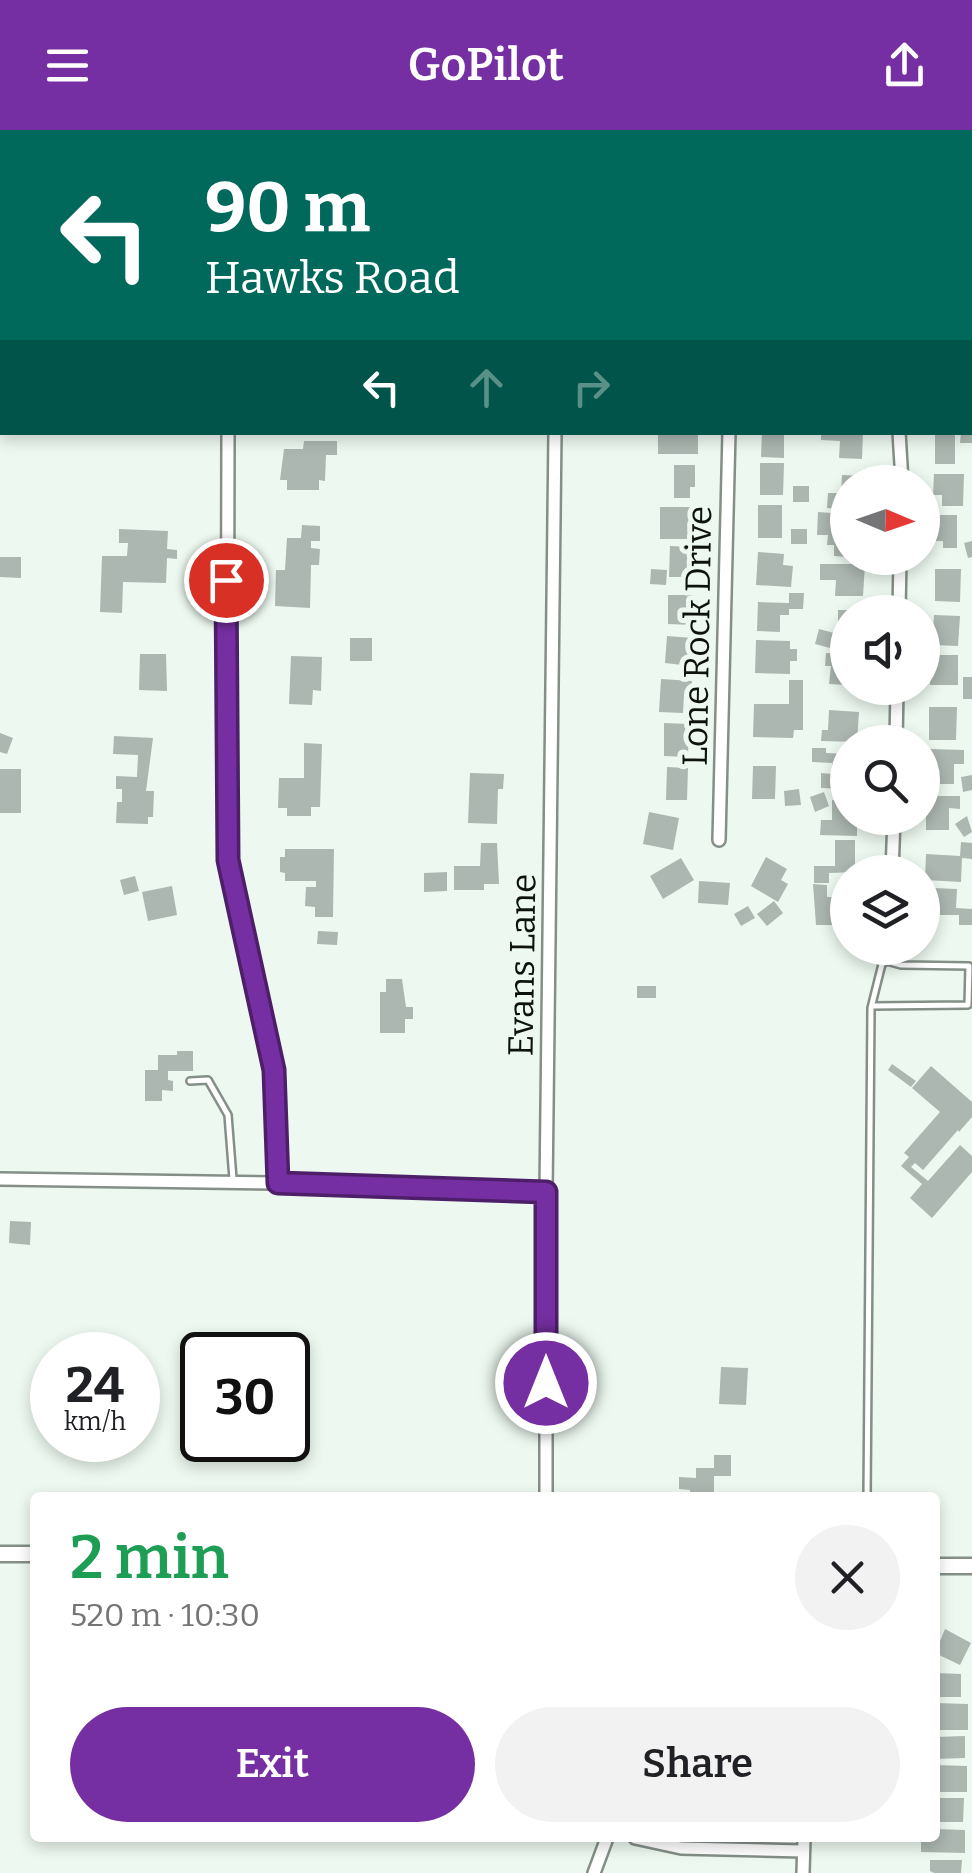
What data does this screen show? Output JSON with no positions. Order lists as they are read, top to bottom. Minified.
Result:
{"streets":{"street":["Lone Rock Drive","Evans Lane"]},"north":"right","page":{"header":"GoPilot","turn":["90 m","Hawks Road"],"speed":"24 km/h","limit":"30","heading":["2 min","520 m · 10:30"],"buttons":["Exit","Share"]}}
